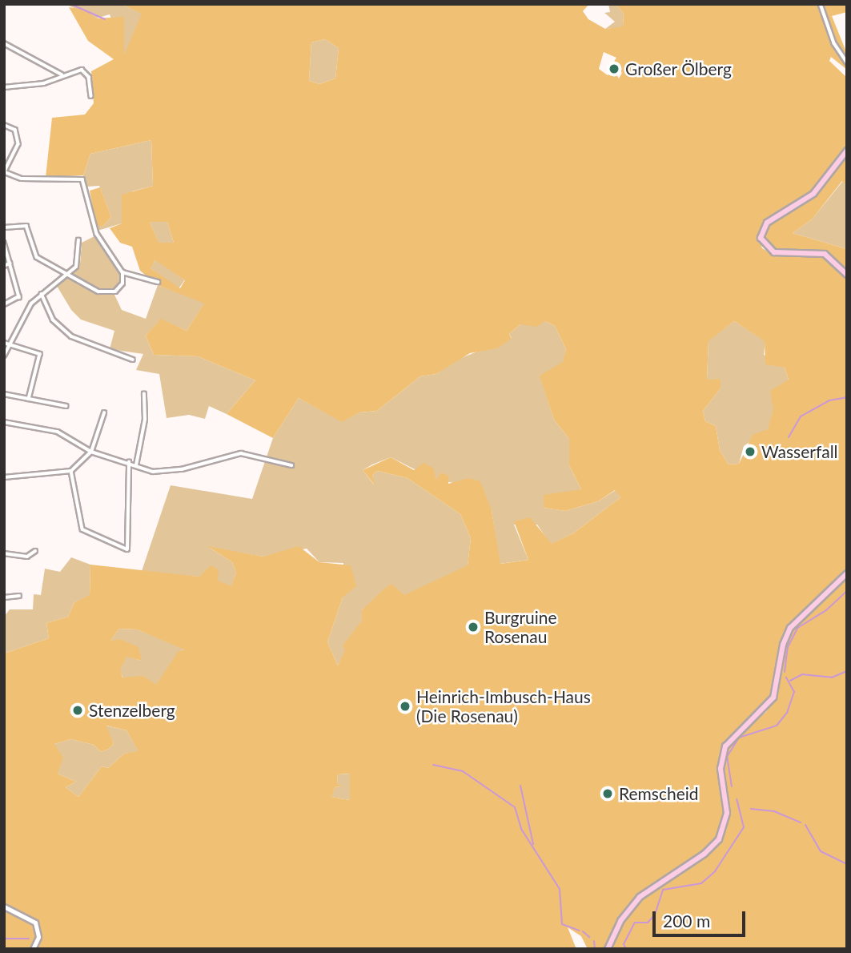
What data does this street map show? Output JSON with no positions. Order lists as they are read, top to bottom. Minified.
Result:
{"places":["Großer Ölberg","Wasserfall","Burgruine Rosenau","Heinrich-Imbusch-Haus (Die Rosenau)","Stenzelberg","Remscheid"],"scale_bar":"200 m"}
